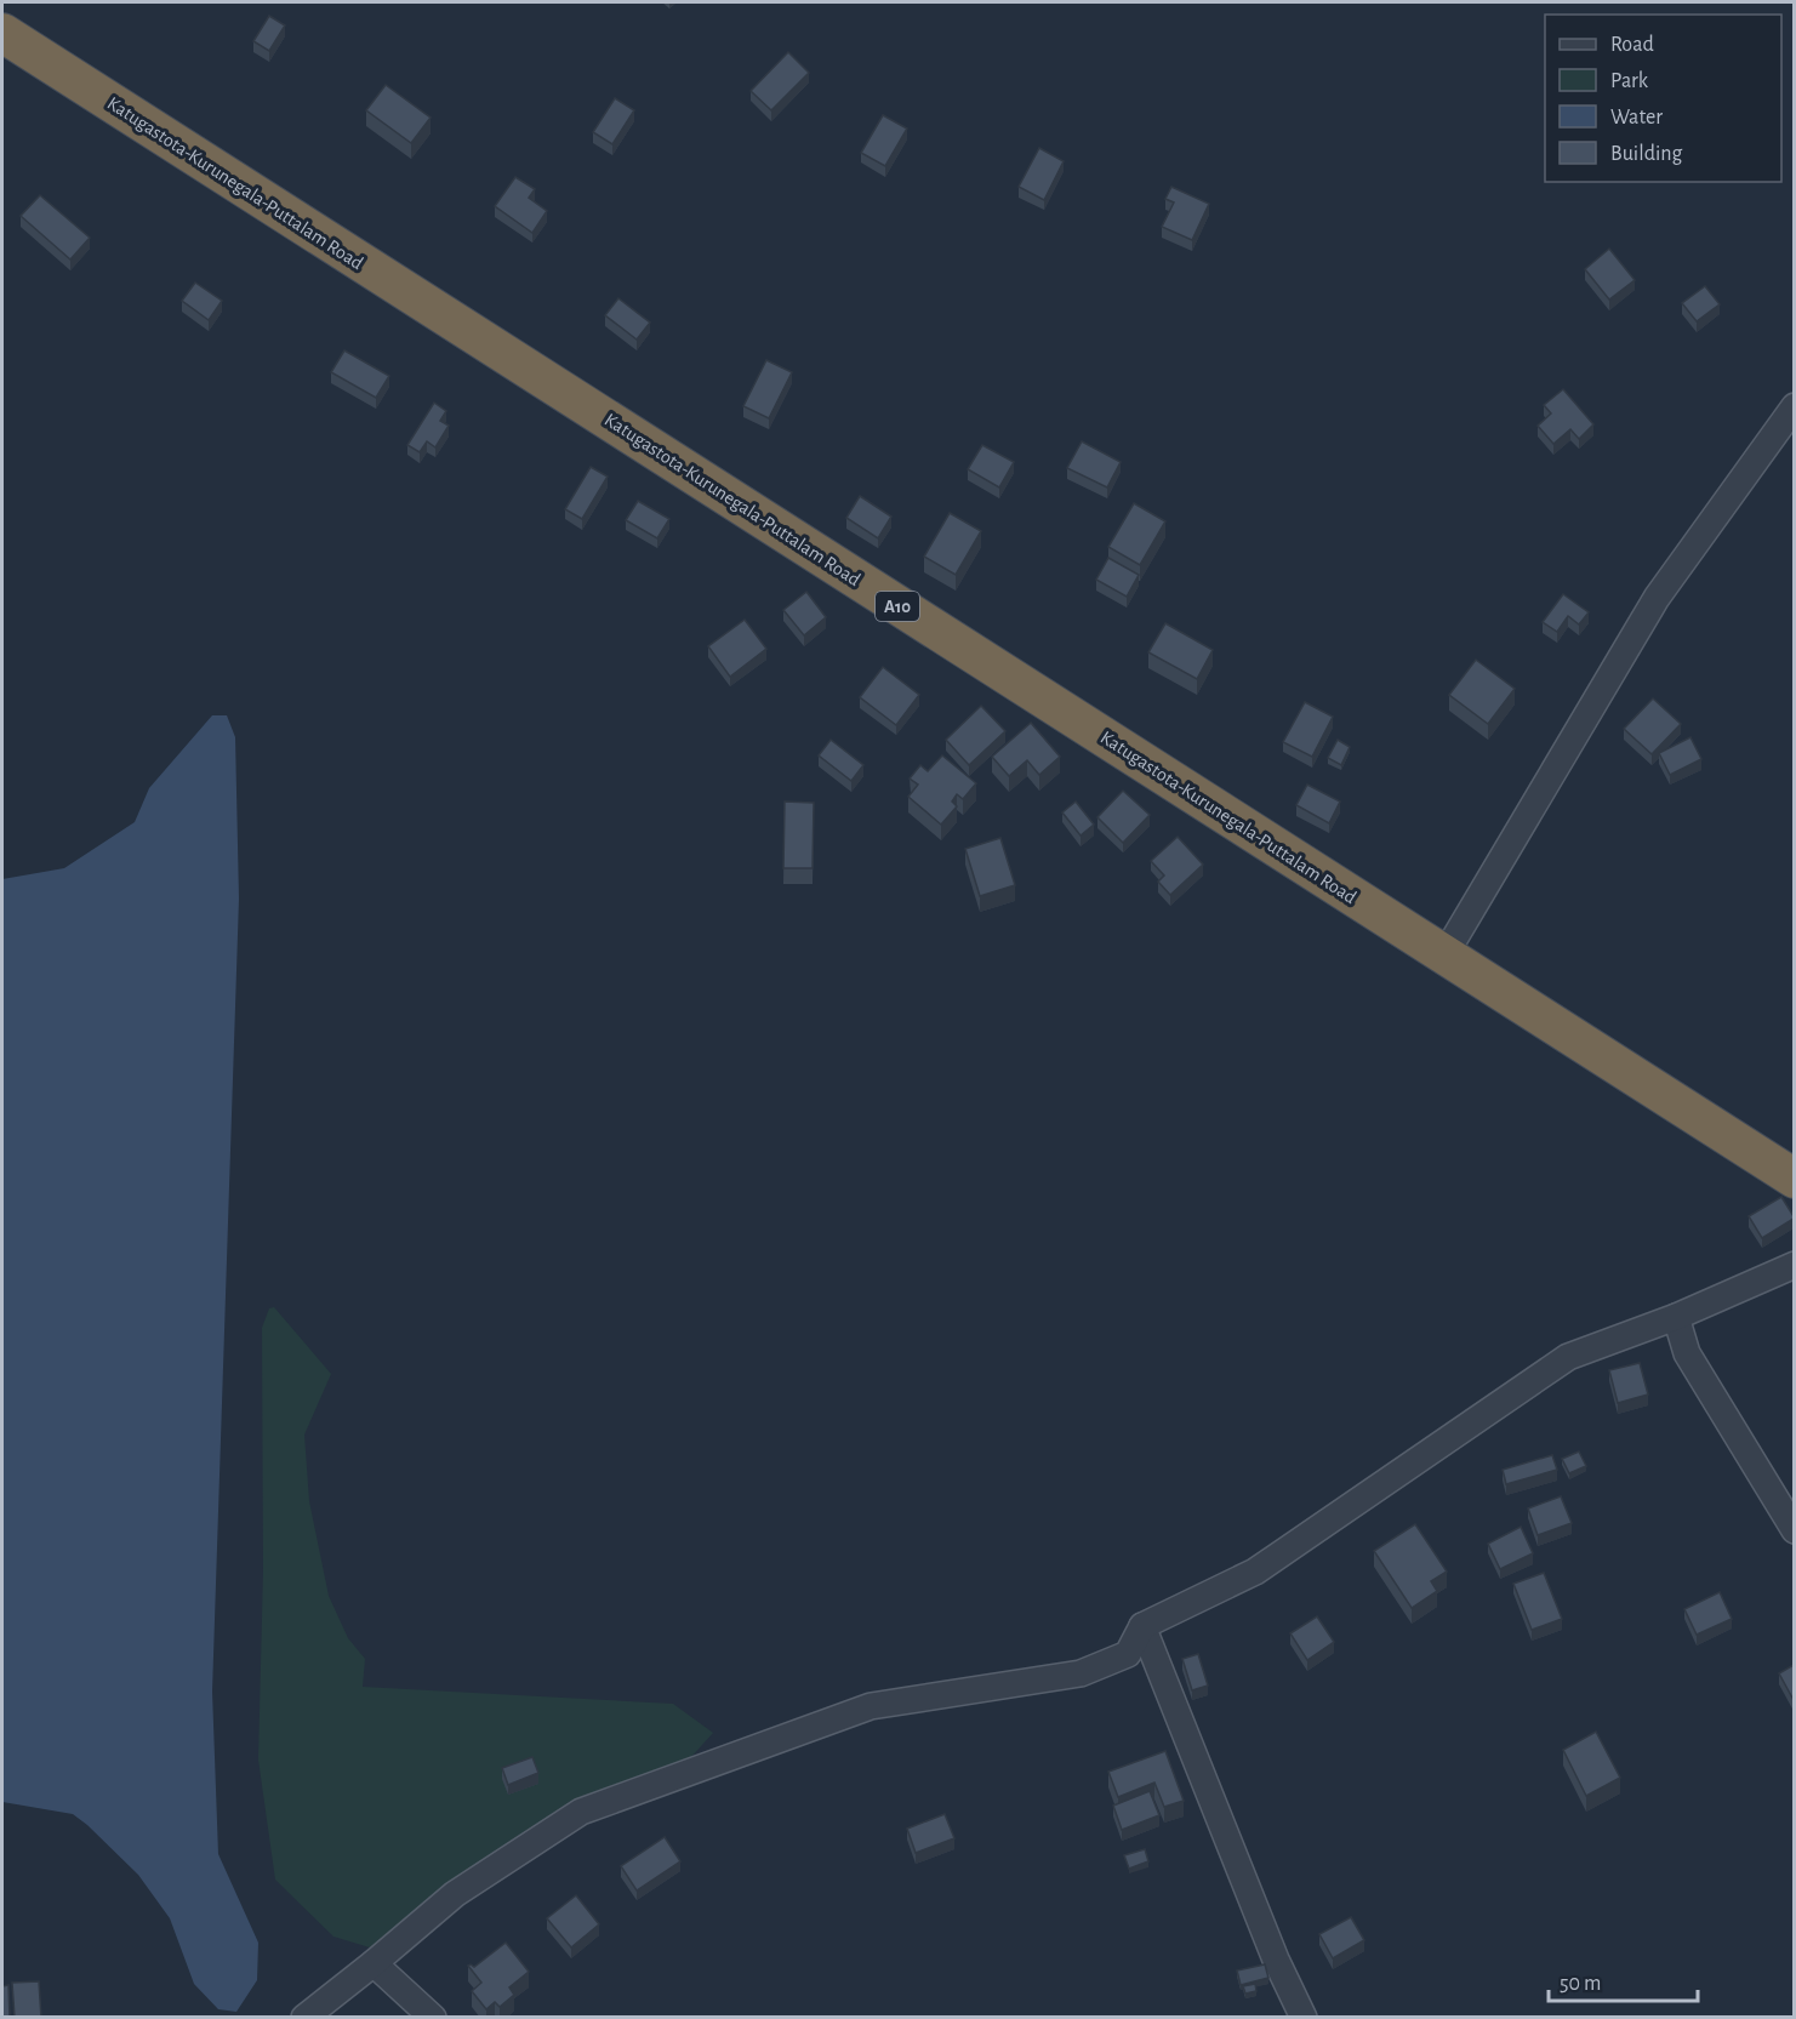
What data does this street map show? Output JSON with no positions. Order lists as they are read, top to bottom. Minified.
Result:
{"streets":{"highway":["Katugastota-Kurunegala-Puttalam Road","A10"]},"legend":["Road","Park","Water","Building"],"scale_bar":"50 m"}
